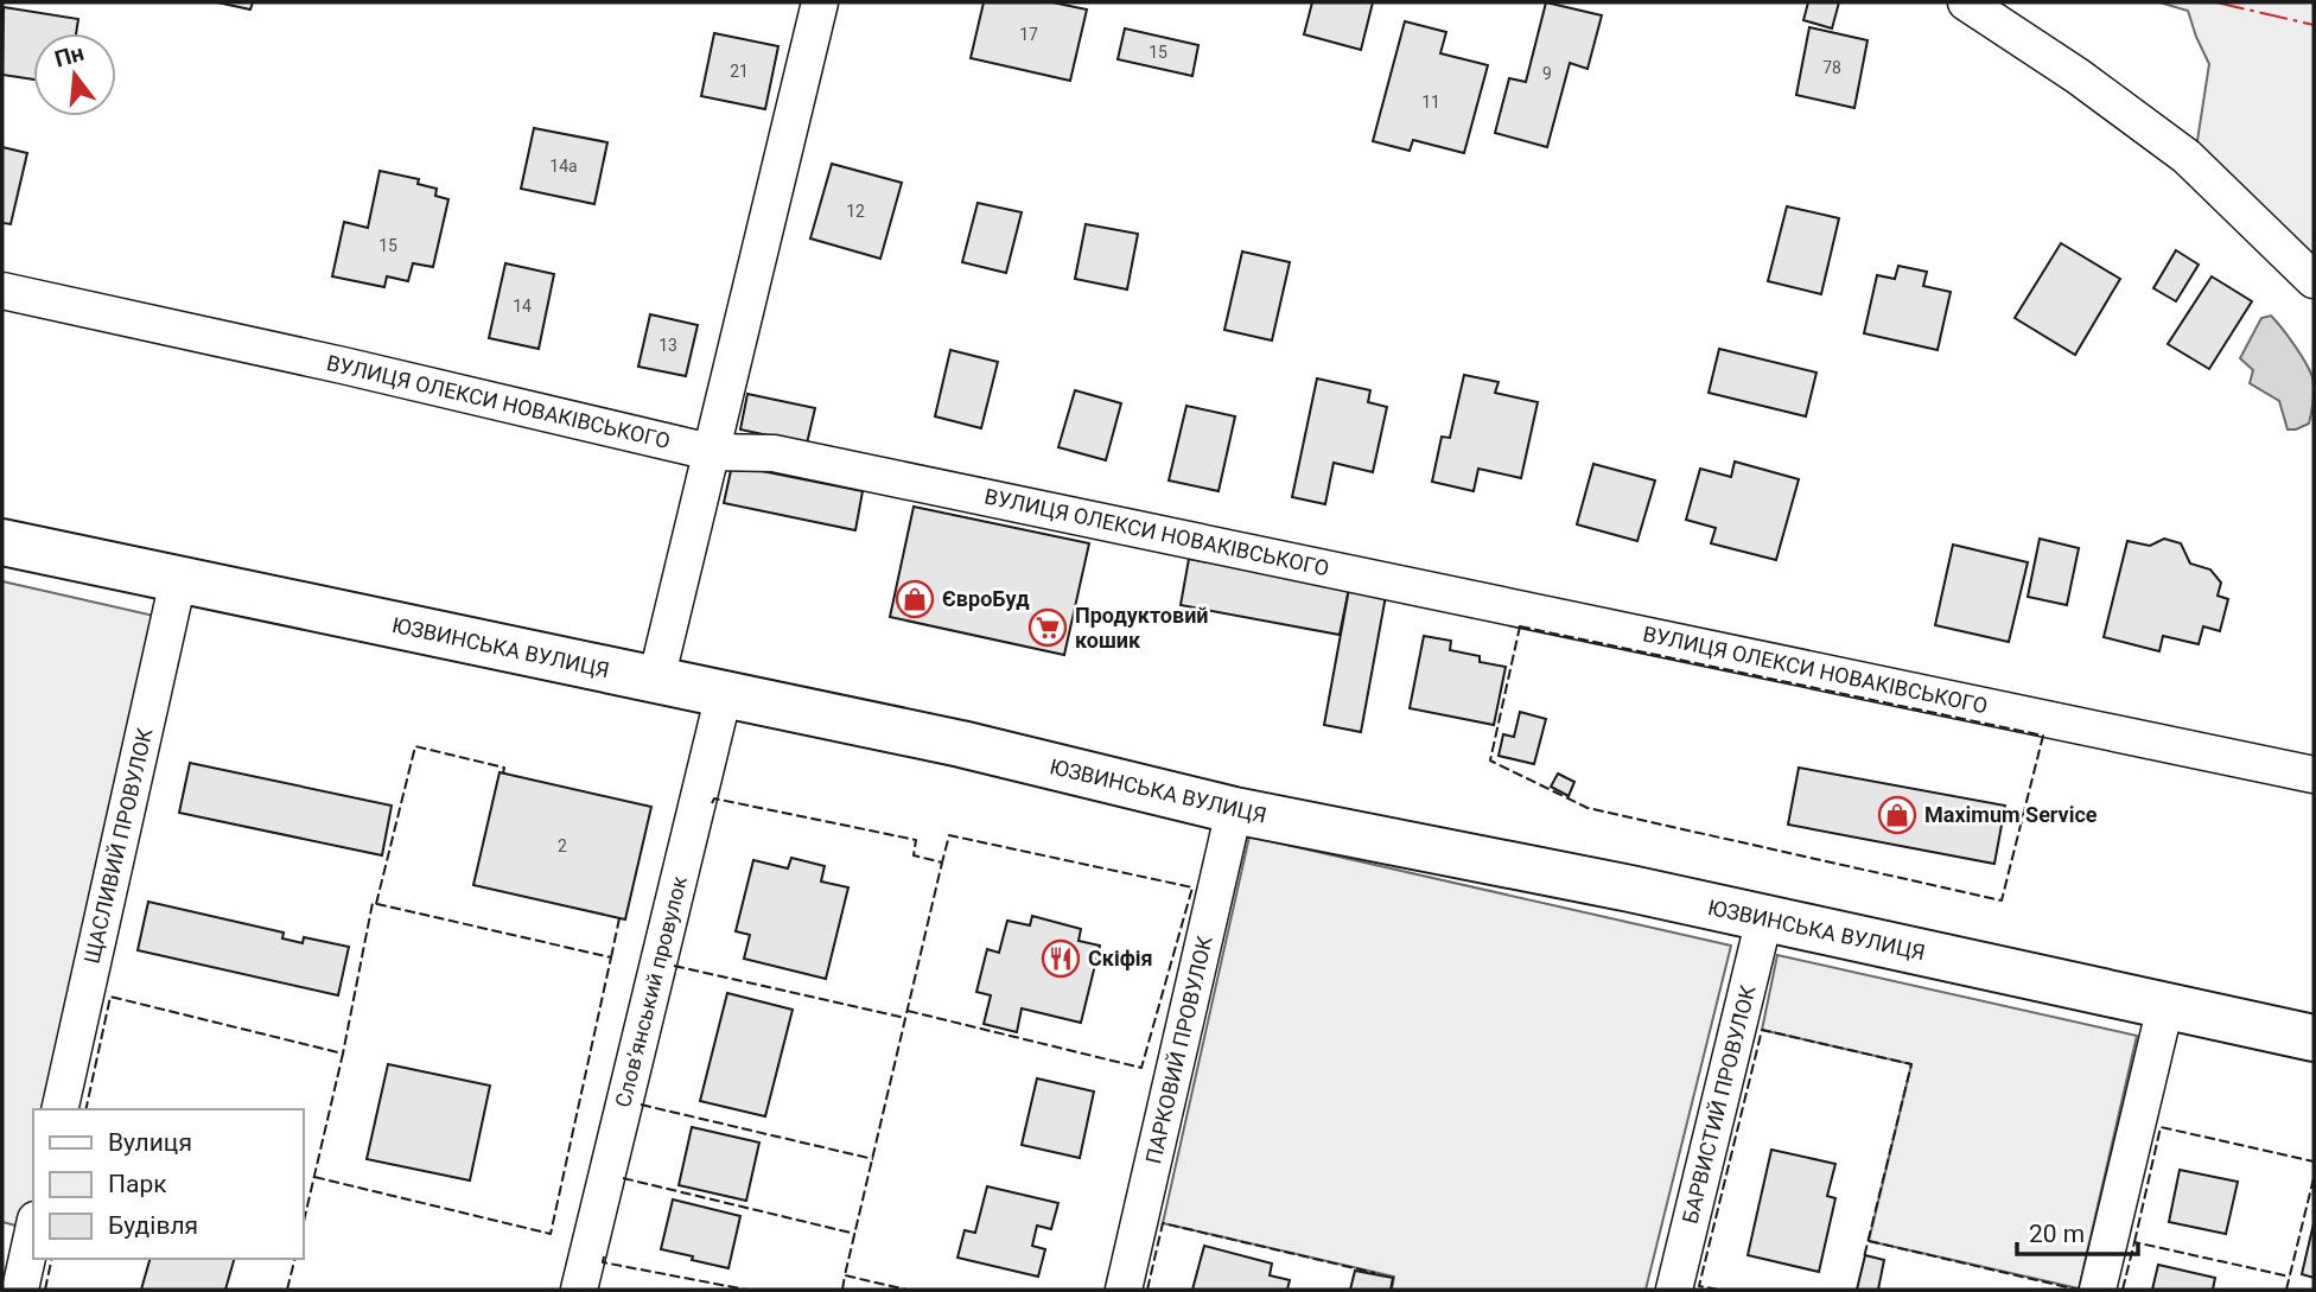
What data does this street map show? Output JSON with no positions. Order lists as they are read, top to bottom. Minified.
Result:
{"streets":{"main road":["ЮЗВИНСЬКА ВУЛИЦЯ"],"street":["ВУЛИЦЯ ОЛЕКСИ НОВАКІВСЬКОГО","ЩАСЛИВИЙ ПРОВУЛОК","Словʼянський провулок","ПАРКОВИЙ ПРОВУЛОК","БАРВИСТИЙ ПРОВУЛОК"]},"crossings":[["ЮЗВИНСЬКА ВУЛИЦЯ","ЩАСЛИВИЙ ПРОВУЛОК"],["ЮЗВИНСЬКА ВУЛИЦЯ","Словʼянський провулок"],["ЮЗВИНСЬКА ВУЛИЦЯ","ПАРКОВИЙ ПРОВУЛОК"],["ЮЗВИНСЬКА ВУЛИЦЯ","БАРВИСТИЙ ПРОВУЛОК"]],"places":{"shop":["ЄвроБуд","Maximum Service"],"supermarket":["Продуктовий кошик"],"restaurant":["Скіфія"]},"house_numbers":["17","15","78","21","9","11","14а","12","15","14","13","2"],"legend":["Вулиця","Парк","Будівля"],"scale_bar":"20 m","north":"top"}
